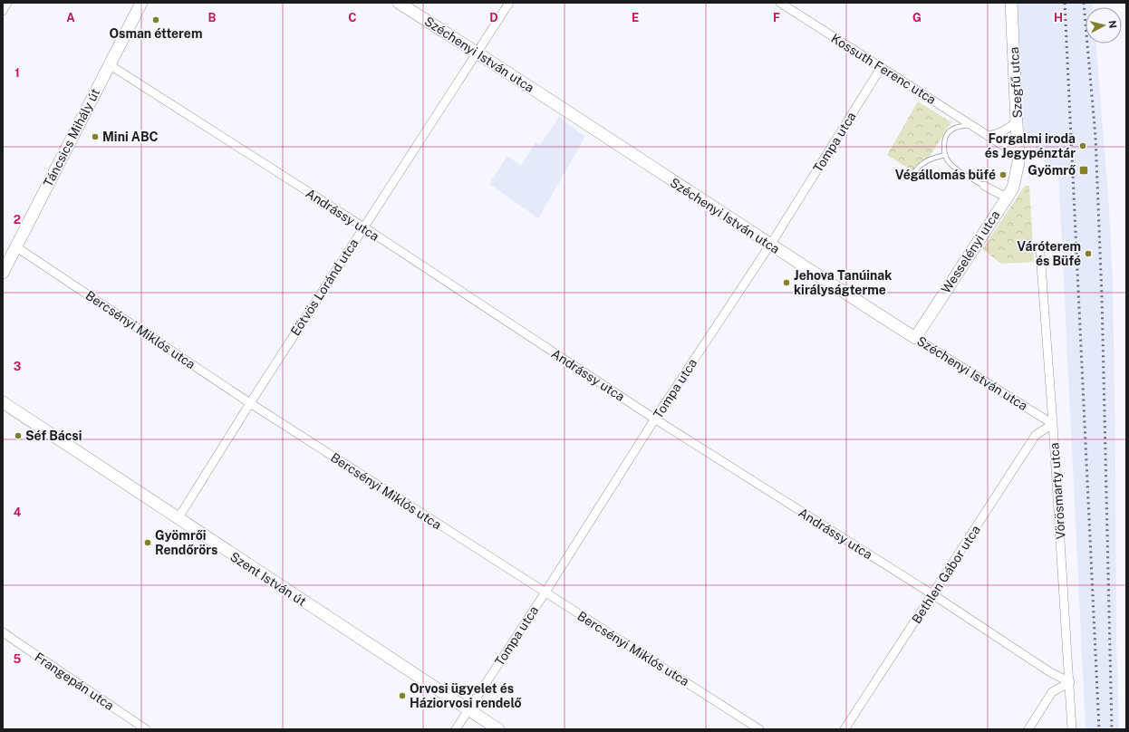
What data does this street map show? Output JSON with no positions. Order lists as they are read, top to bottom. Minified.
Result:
{"streets":{"street":["Széchenyi István utca","Kossuth Ferenc utca","Szegfű utca","Táncsics Mihály út","Tompa utca","Andrássy utca","Wesselényi utca","Eötvös Loránd utca","Bercsényi Miklós utca","Vörösmarty utca","Bethlen Gábor utca","Szent István út","Frangepán utca"]},"crossings":[["Széchenyi István utca","Tompa utca"],["Széchenyi István utca","Wesselényi utca"],["Széchenyi István utca","Eötvös Loránd utca"],["Széchenyi István utca","Vörösmarty utca"],["Széchenyi István utca","Bethlen Gábor utca"],["Kossuth Ferenc utca","Szegfű utca"],["Kossuth Ferenc utca","Tompa utca"],["Kossuth Ferenc utca","Wesselényi utca"],["Szegfű utca","Wesselényi utca"],["Táncsics Mihály út","Andrássy utca"],["Táncsics Mihály út","Bercsényi Miklós utca"],["Tompa utca","Andrássy utca"],["Tompa utca","Bercsényi Miklós utca"],["Tompa utca","Szent István út"],["Andrássy utca","Eötvös Loránd utca"],["Andrássy utca","Vörösmarty utca"],["Andrássy utca","Bethlen Gábor utca"],["Eötvös Loránd utca","Bercsényi Miklós utca"],["Eötvös Loránd utca","Szent István út"],["Vörösmarty utca","Bethlen Gábor utca"]],"places":{"other":["Osman étterem","Mini ABC","Forgalmi iroda és Jegypénztár","Végállomás büfé","Váróterem és Büfé","Jehova Tanúinak királyságterme","Séf Bácsi","Gyömrői Rendőrörs","Orvosi ügyelet és Háziorvosi rendelő"],"transit":["Gyömrő"]},"north":"right","grid":{"columns":["A","B","C","D","E","F","G","H"],"rows":["1","2","3","4","5"]}}
